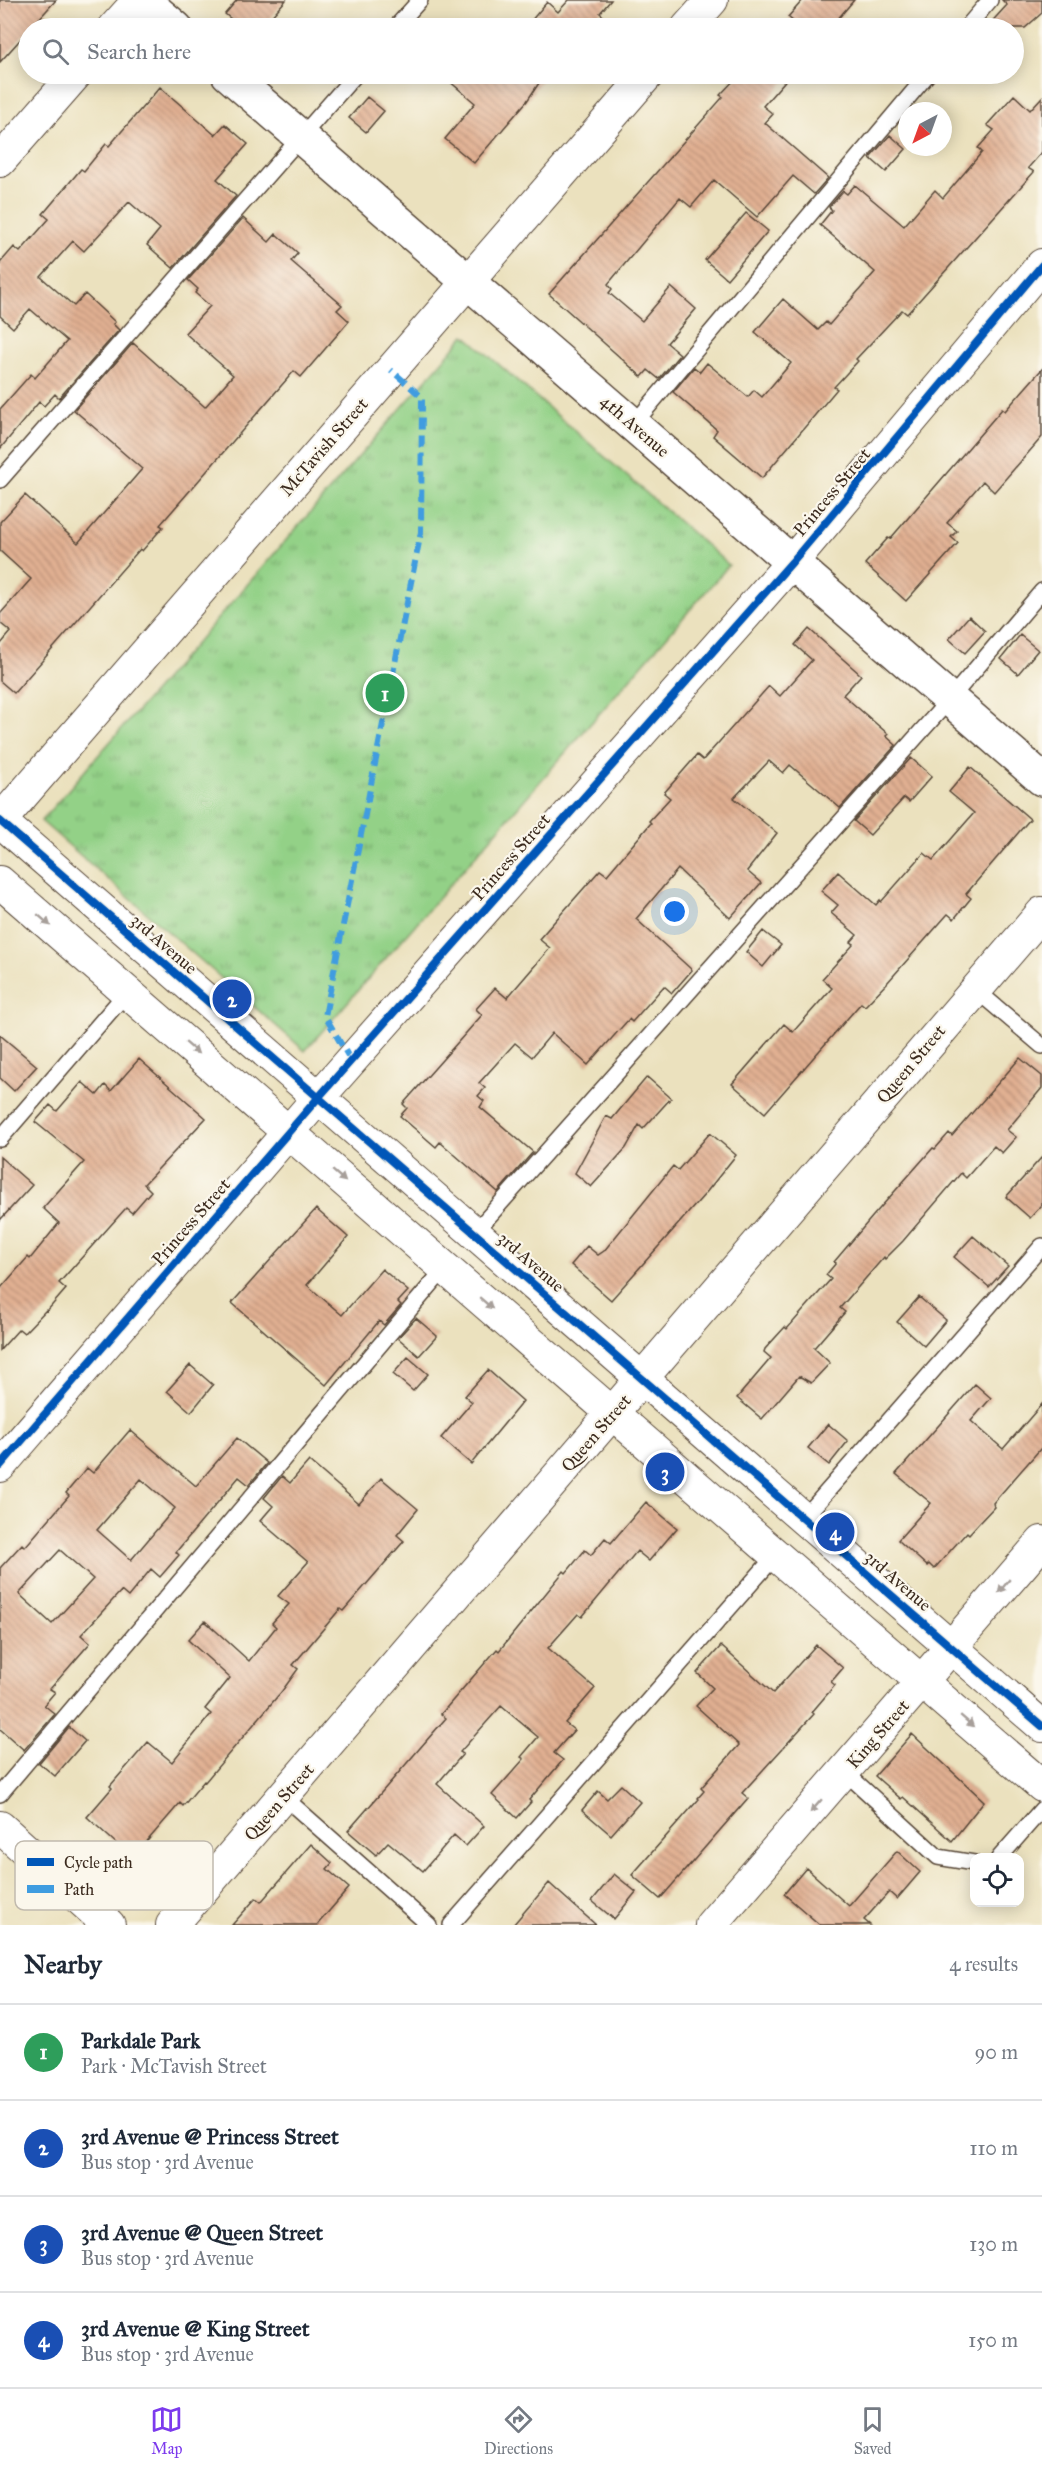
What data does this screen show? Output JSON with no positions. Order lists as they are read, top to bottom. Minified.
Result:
{"streets":{"street":["4th Avenue","McTavish Street","Princess Street","3rd Avenue","Queen Street","King Street"]},"crossings":[["4th Avenue","McTavish Street"],["4th Avenue","Princess Street"],["McTavish Street","3rd Avenue"],["Princess Street","3rd Avenue"],["3rd Avenue","Queen Street"],["3rd Avenue","King Street"]],"one_way":["King Street"],"legend":["Cycle path","Path"],"north":"bottom left","page":{"search":"Search here","pins":["1","2","3","4"],"heading":["Nearby","4 results"],"list":[{"mark":"1","name":"Parkdale Park","note":"Park · McTavish Street","value":"90 m"},{"mark":"2","name":"3rd Avenue @ Princess Street","note":"Bus stop · 3rd Avenue","value":"110 m"},{"mark":"3","name":"3rd Avenue @ Queen Street","note":"Bus stop · 3rd Avenue","value":"130 m"},{"mark":"4","name":"3rd Avenue @ King Street","note":"Bus stop · 3rd Avenue","value":"150 m"}],"nav":["Map","Directions","Saved"]}}
